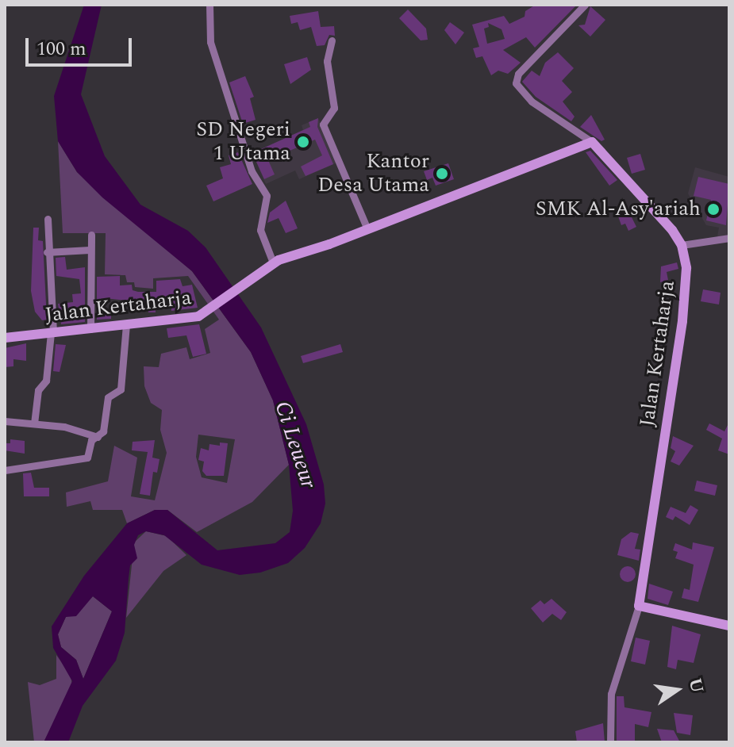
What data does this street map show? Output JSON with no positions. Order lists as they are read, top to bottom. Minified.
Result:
{"streets":{"street":["Jalan Kertaharja"]},"water":["Ci Leueur"],"places":["SD Negeri 1 Utama","Kantor Desa Utama","SMK Al-Asy'ariah"],"scale_bar":"100 m","north":"right"}
